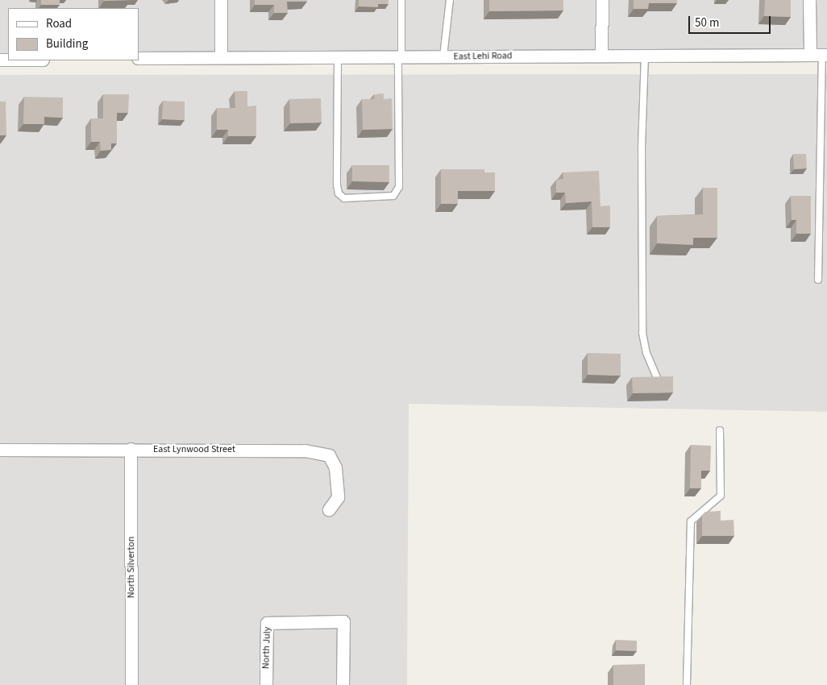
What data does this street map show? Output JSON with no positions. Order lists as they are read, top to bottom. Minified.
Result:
{"streets":{"street":["East Lehi Road","East Lynwood Street","North Silverton","North July"]},"crossings":[["East Lynwood Street","North Silverton"]],"legend":["Road","Building"],"scale_bar":"50 m"}
